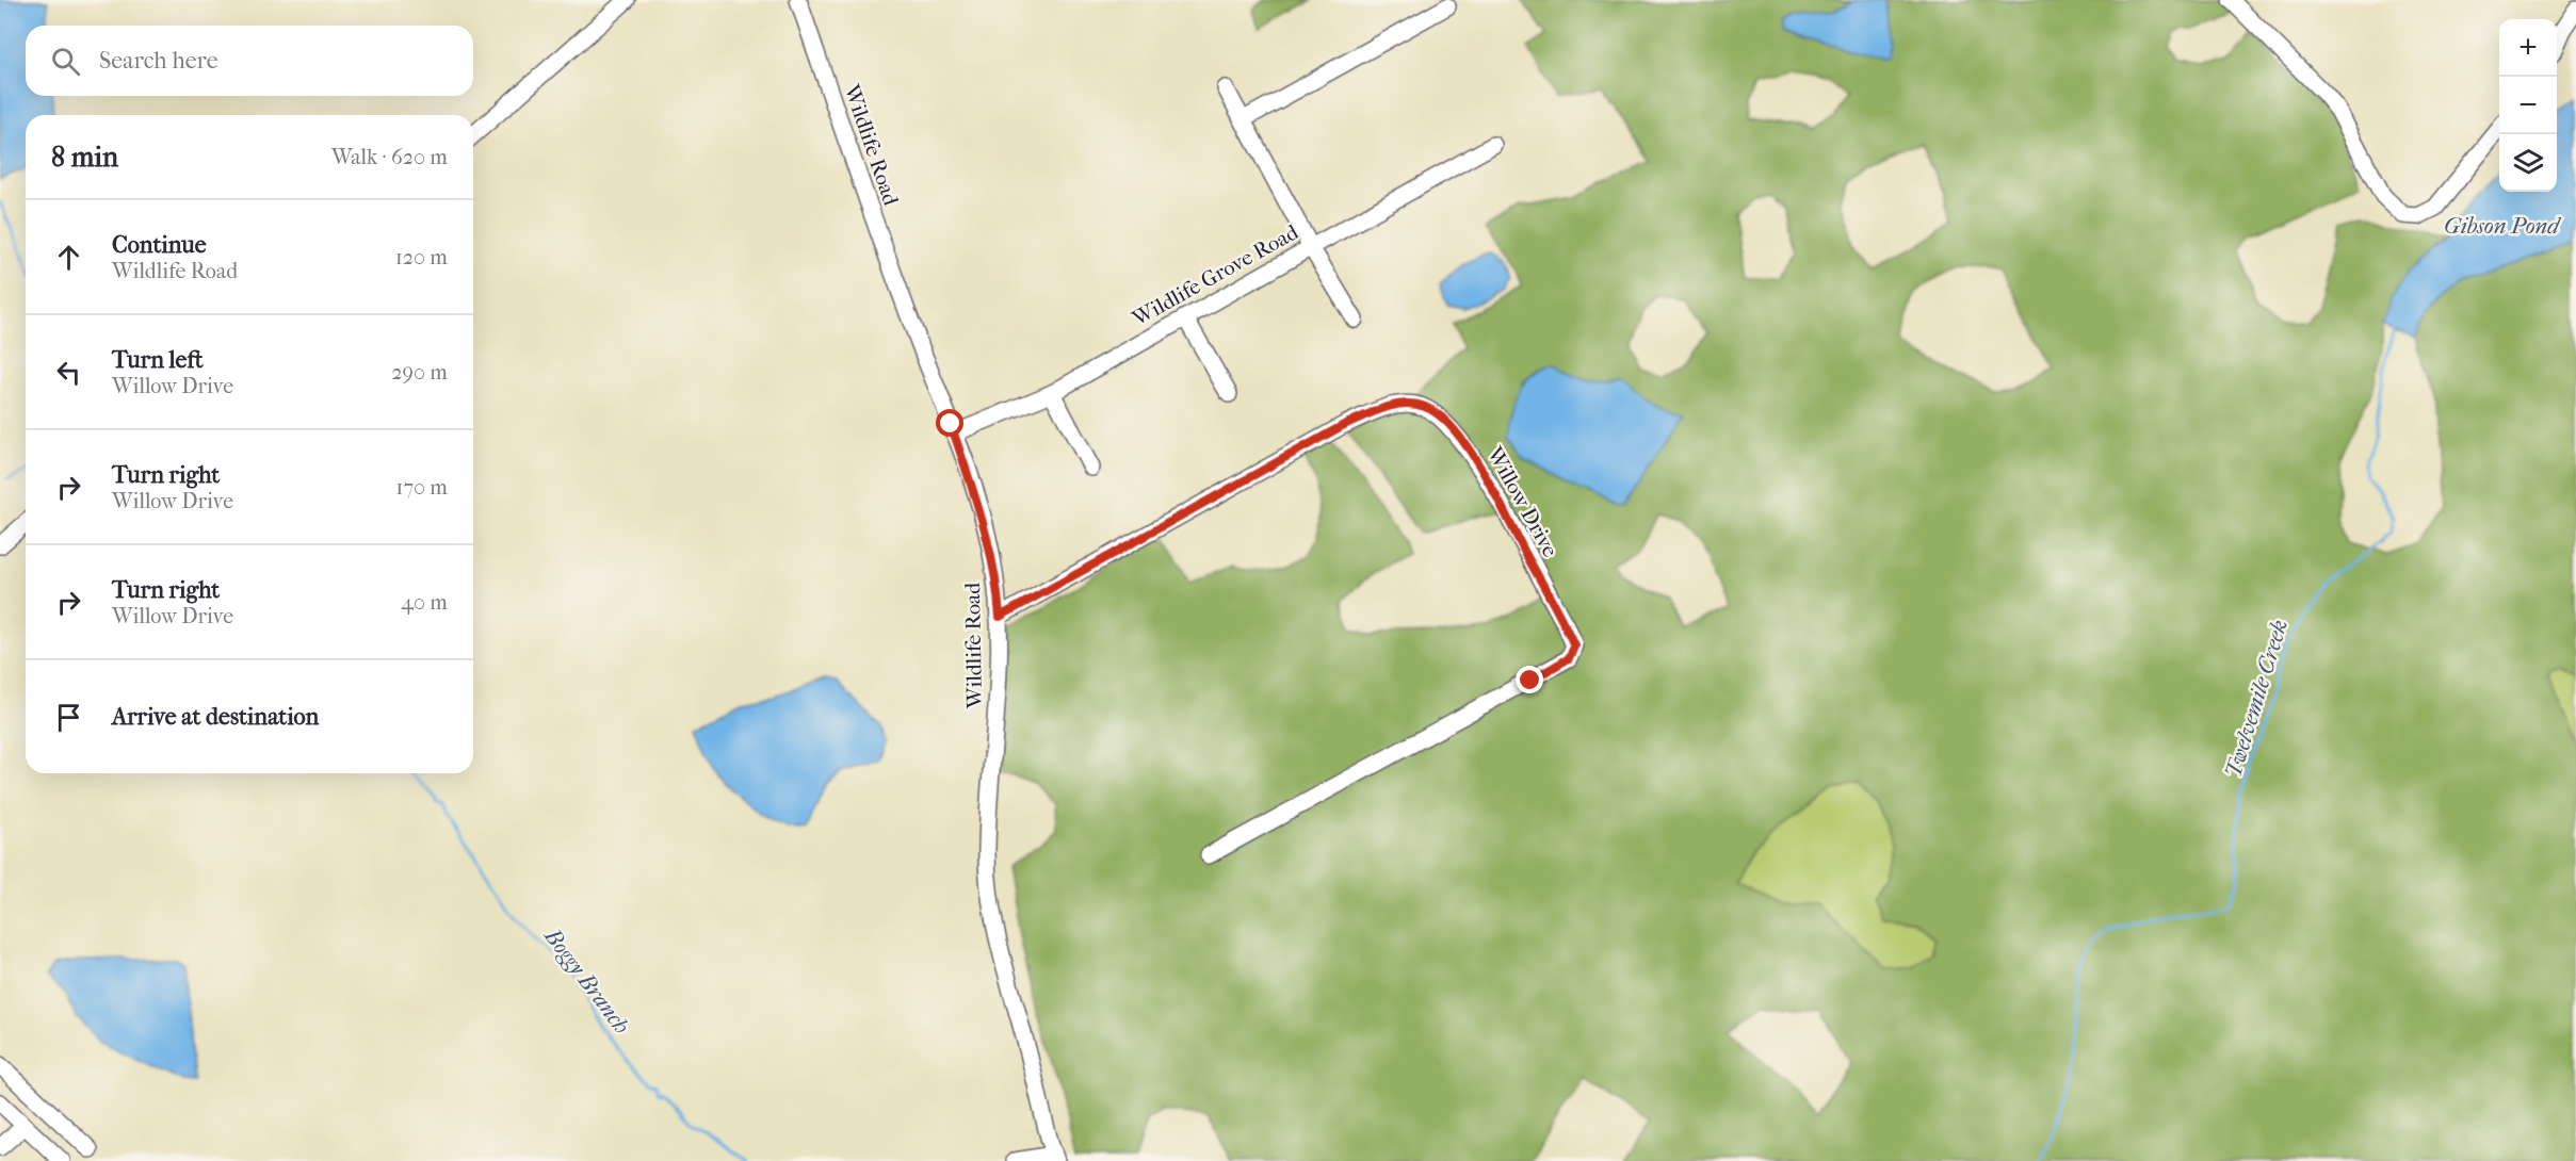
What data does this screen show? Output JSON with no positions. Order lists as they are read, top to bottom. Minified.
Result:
{"streets":{"street":["Wildlife Road","Wildlife Grove Road","Willow Drive"]},"crossings":[["Wildlife Road","Wildlife Grove Road"],["Wildlife Road","Willow Drive"]],"water":["Gibson Pond","Twelvemile Creek","Boggy Branch"],"page":{"map_buttons":["+","−"],"search":"Search here","heading":["8 min","Walk · 620 m"],"list":[["Continue","Wildlife Road","120 m"],["Turn left","Willow Drive","290 m"],["Turn right","Willow Drive","170 m"],["Turn right","Willow Drive","40 m"],"Arrive at destination"]}}
